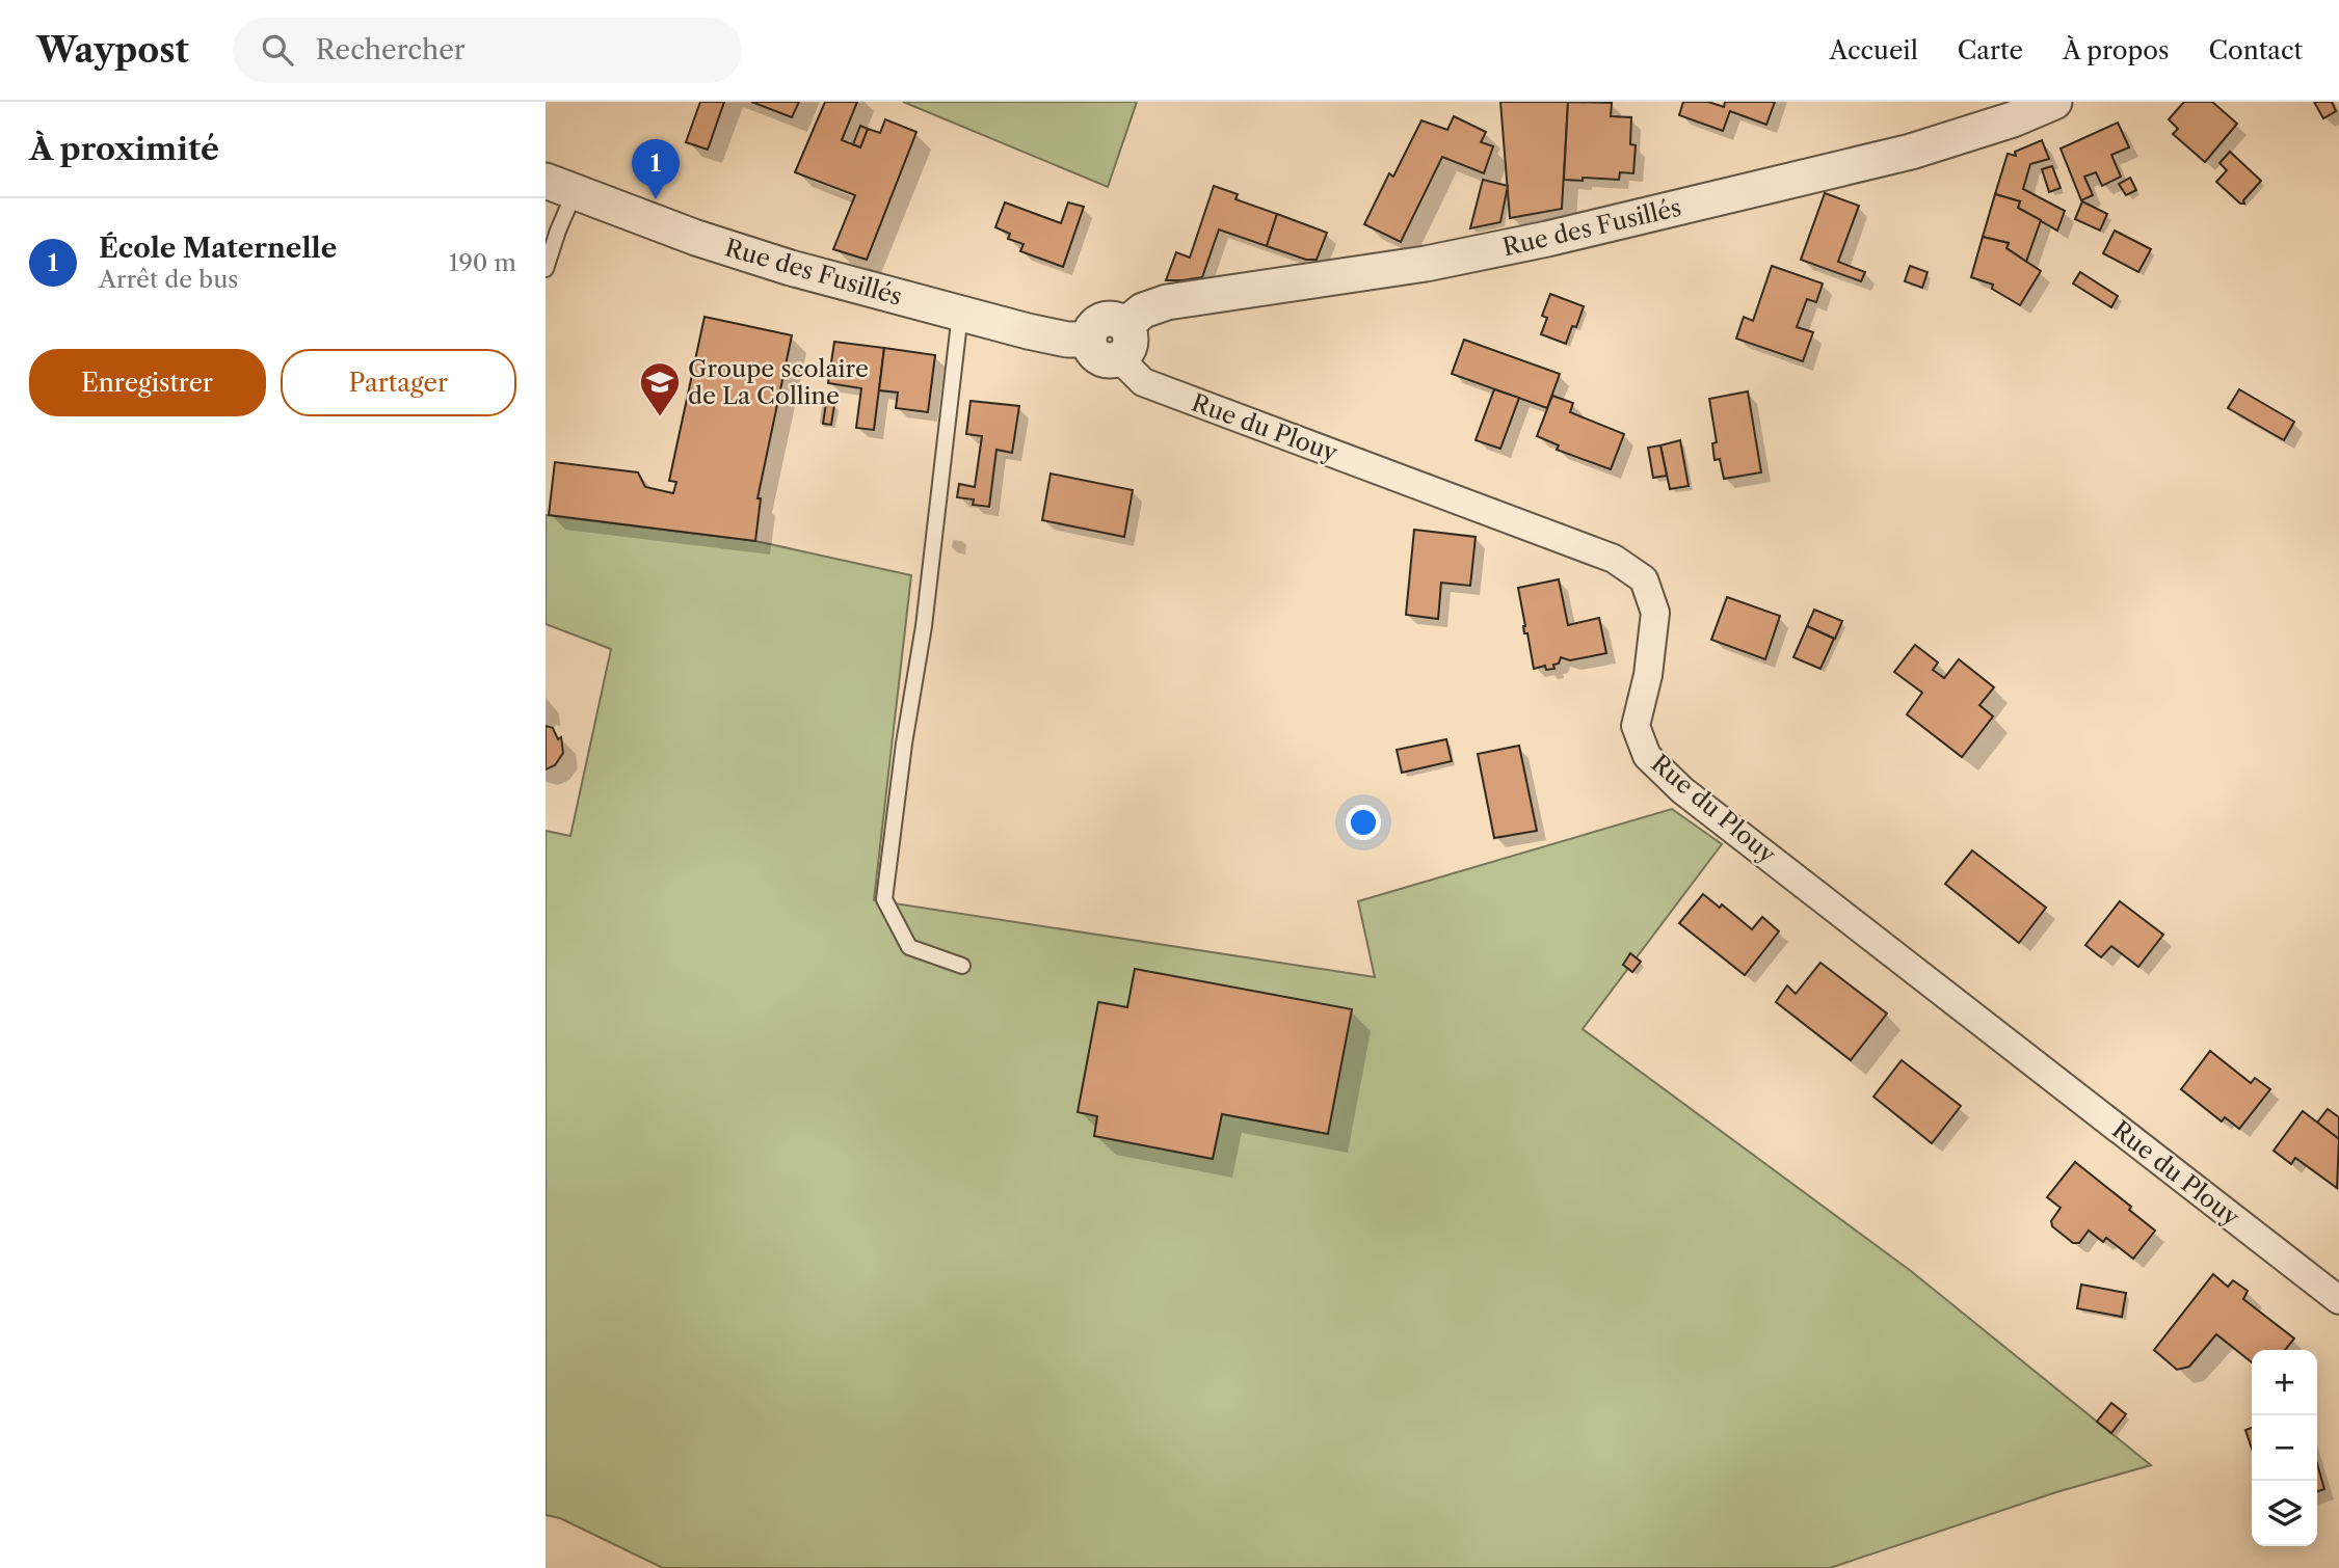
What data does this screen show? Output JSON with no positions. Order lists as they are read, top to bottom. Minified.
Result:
{"streets":{"street":["Rue des Fusillés","Rue du Plouy"]},"crossings":[["Rue des Fusillés","Rue du Plouy"]],"places":{"school or university":["Groupe scolaire de La Colline"]},"page":{"header":"Waypost","search":"Rechercher","nav":["Accueil","Carte","À propos","Contact"],"heading":"À proximité","pins":"1","list":[{"mark":"1","name":"École Maternelle","note":"Arrêt de bus","value":"190 m"}],"buttons":["Enregistrer","Partager"],"map_buttons":["+","−"]}}
